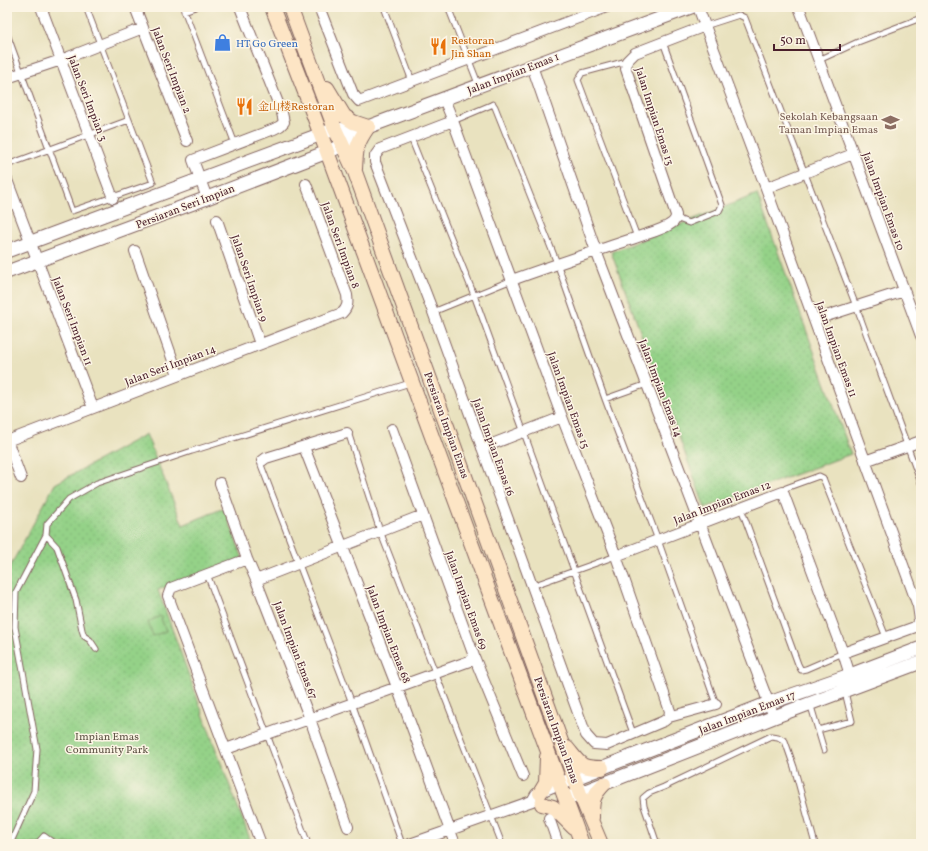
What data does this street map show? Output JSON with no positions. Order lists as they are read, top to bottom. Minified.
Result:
{"streets":{"main road":["Persiaran Impian Emas"],"street":["Jalan Seri Impian 2","Jalan Impian Emas 1","Jalan Seri Impian 3","Jalan Impian Emas 13","Jalan Impian Emas 10","Persiaran Seri Impian","Jalan Seri Impian 8","Jalan Seri Impian 9","Jalan Seri Impian 11","Jalan Impian Emas 11","Jalan Seri Impian 14","Jalan Impian Emas 14","Jalan Impian Emas 15","Jalan Impian Emas 16","Jalan Impian Emas 12","Jalan Impian Emas 69","Jalan Impian Emas 68","Jalan Impian Emas 67","Jalan Impian Emas 17"]},"crossings":[["Jalan Impian Emas 1","Persiaran Seri Impian"],["Jalan Impian Emas 1","Jalan Impian Emas 14"],["Jalan Impian Emas 1","Jalan Impian Emas 15"],["Jalan Impian Emas 1","Persiaran Impian Emas"],["Jalan Impian Emas 13","Jalan Impian Emas 11"],["Persiaran Seri Impian","Jalan Seri Impian 11"],["Persiaran Seri Impian","Persiaran Impian Emas"],["Jalan Seri Impian 8","Jalan Seri Impian 14"],["Jalan Seri Impian 9","Jalan Seri Impian 14"],["Jalan Seri Impian 11","Jalan Seri Impian 14"],["Jalan Impian Emas 11","Jalan Impian Emas 12"],["Jalan Impian Emas 14","Jalan Impian Emas 12"],["Jalan Impian Emas 14","Jalan Impian Emas 17"],["Jalan Impian Emas 15","Jalan Impian Emas 16"],["Jalan Impian Emas 15","Jalan Impian Emas 12"],["Persiaran Impian Emas","Jalan Impian Emas 17"],["Jalan Impian Emas 16","Jalan Impian Emas 12"],["Jalan Impian Emas 12","Jalan Impian Emas 17"]],"parks":["Impian Emas Community Park"],"places":{"shop":["HT Go Green"],"restaurant":["Restoran Jin Shan","金山楼Restoran"],"school or university":["Sekolah Kebangsaan Taman Impian Emas"]},"scale_bar":"50 m"}
